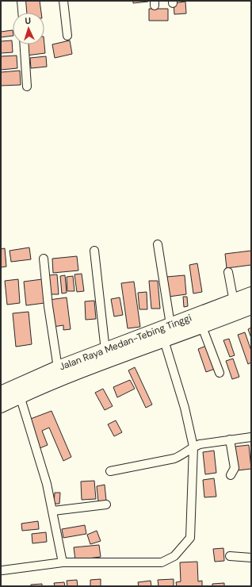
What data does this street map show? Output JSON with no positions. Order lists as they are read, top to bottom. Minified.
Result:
{"streets":{"highway":["Jalan Raya Medan-Tebing Tinggi"]},"north":"top"}
